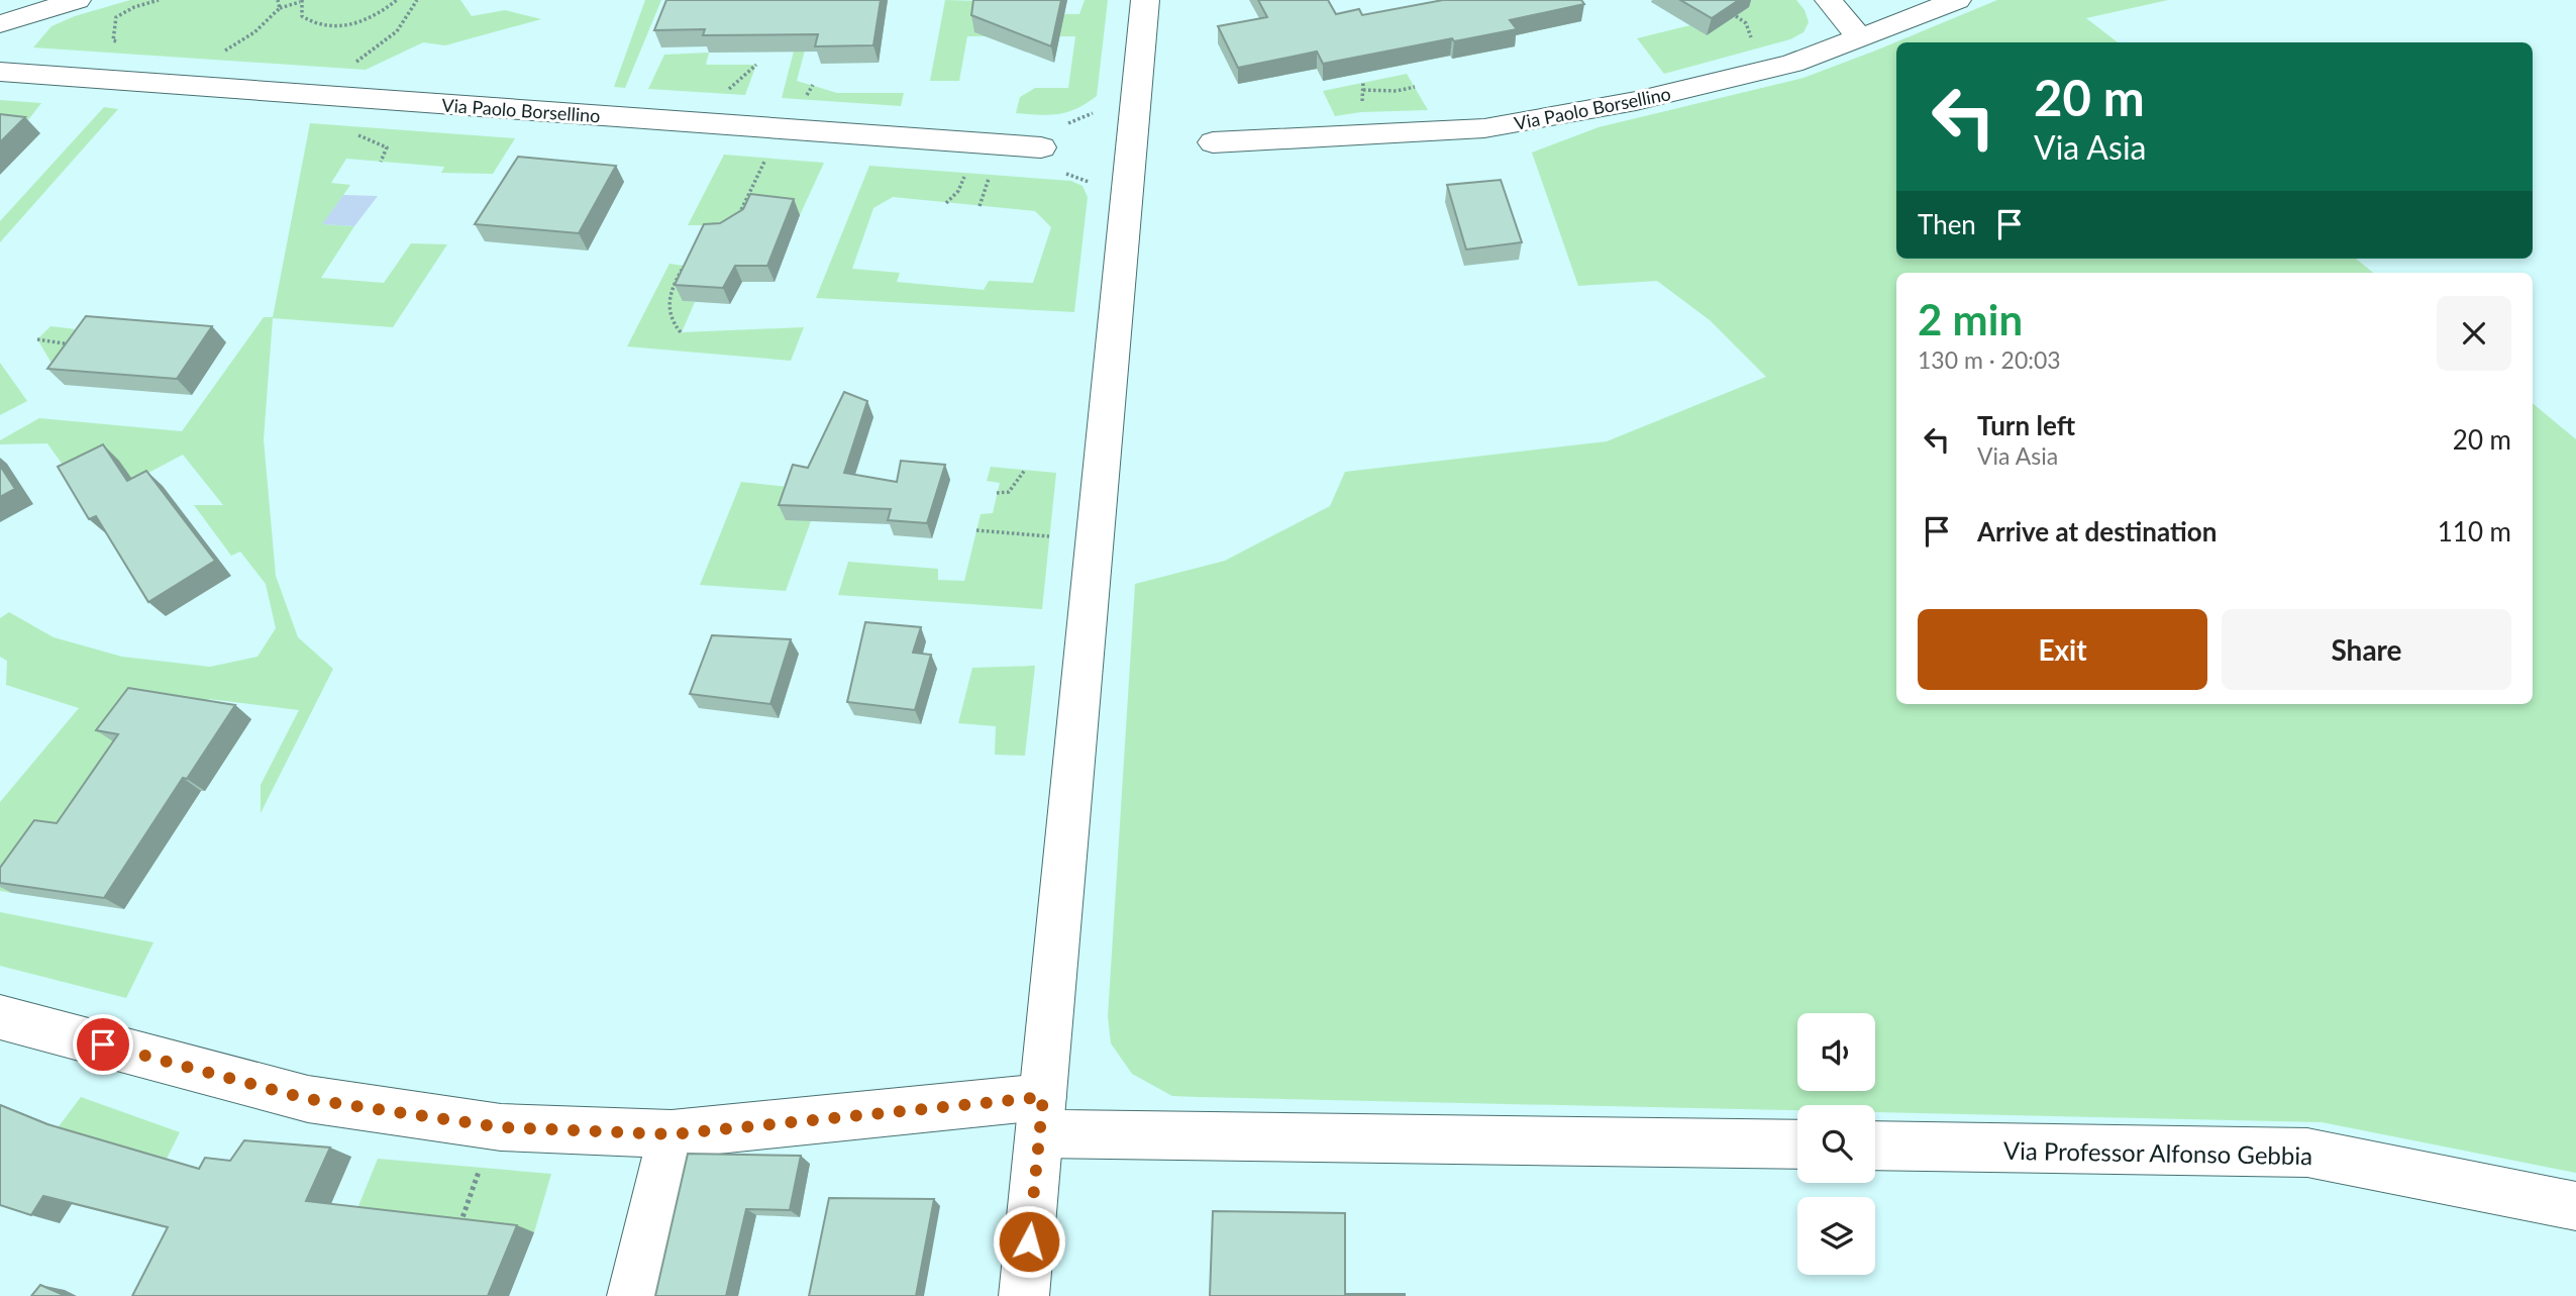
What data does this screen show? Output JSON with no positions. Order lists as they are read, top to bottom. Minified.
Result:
{"streets":{"street":["Via Paolo Borsellino","Via Professor Alfonso Gebbia"]},"page":{"turn":["20 m","Via Asia"],"then":"Then","heading":["2 min","130 m · 20:03"],"list":[{"name":"Turn left","note":"Via Asia","value":"20 m"},{"name":"Arrive at destination","value":"110 m"}],"buttons":["Exit","Share"]}}
